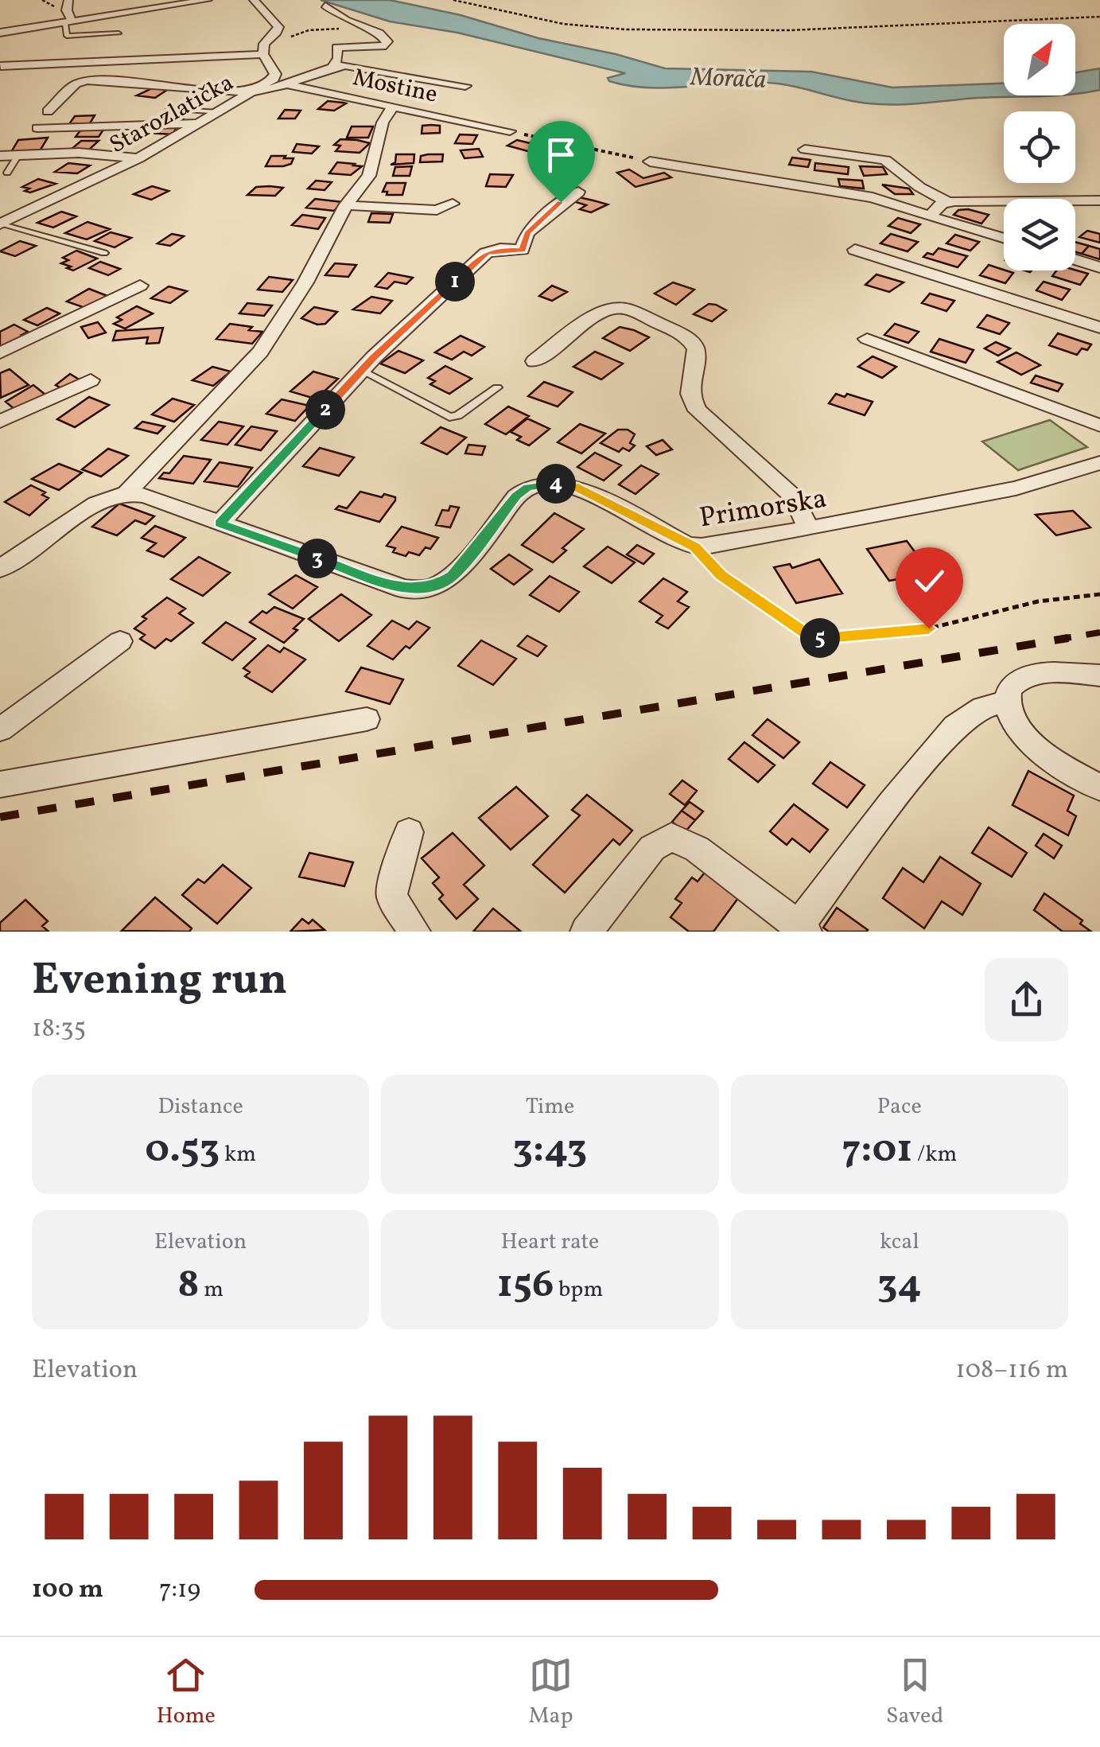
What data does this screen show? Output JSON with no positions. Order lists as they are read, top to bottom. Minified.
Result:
{"streets":{"street":["Mostine","Starozlatička","Primorska"]},"crossings":[["Mostine","Starozlatička"]],"water":["Morača"],"north":"top right","page":{"pins":["1","2","4","3","5"],"heading":["Evening run","18:35"],"stats":[["Distance","0.53 km"],["Time","3:43"],["Pace","7:01 /km"],["Elevation","8 m"],["Heart rate","156 bpm"],["kcal","34"]],"chart":["Elevation","108–116 m"],"list":[{"name":"100 m","note":"7:19"}],"tabs":["Home","Map","Saved"]}}
